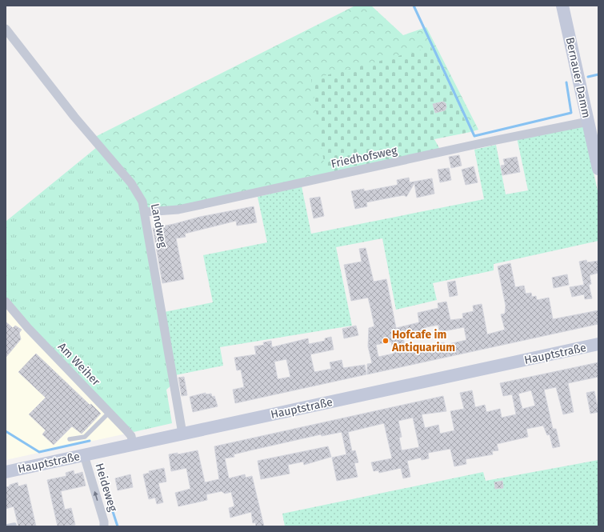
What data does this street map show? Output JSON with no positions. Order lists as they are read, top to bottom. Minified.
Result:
{"streets":{"main road":["Bernauer Damm","Hauptstraße"],"street":["Friedhofsweg","Landweg","Am Weiher","Heideweg"]},"crossings":[["Bernauer Damm","Friedhofsweg"],["Friedhofsweg","Landweg"],["Landweg","Hauptstraße"],["Hauptstraße","Am Weiher"],["Hauptstraße","Heideweg"]],"one_way":["Heideweg"],"places":["Hofcafe im Antiquarium"]}
